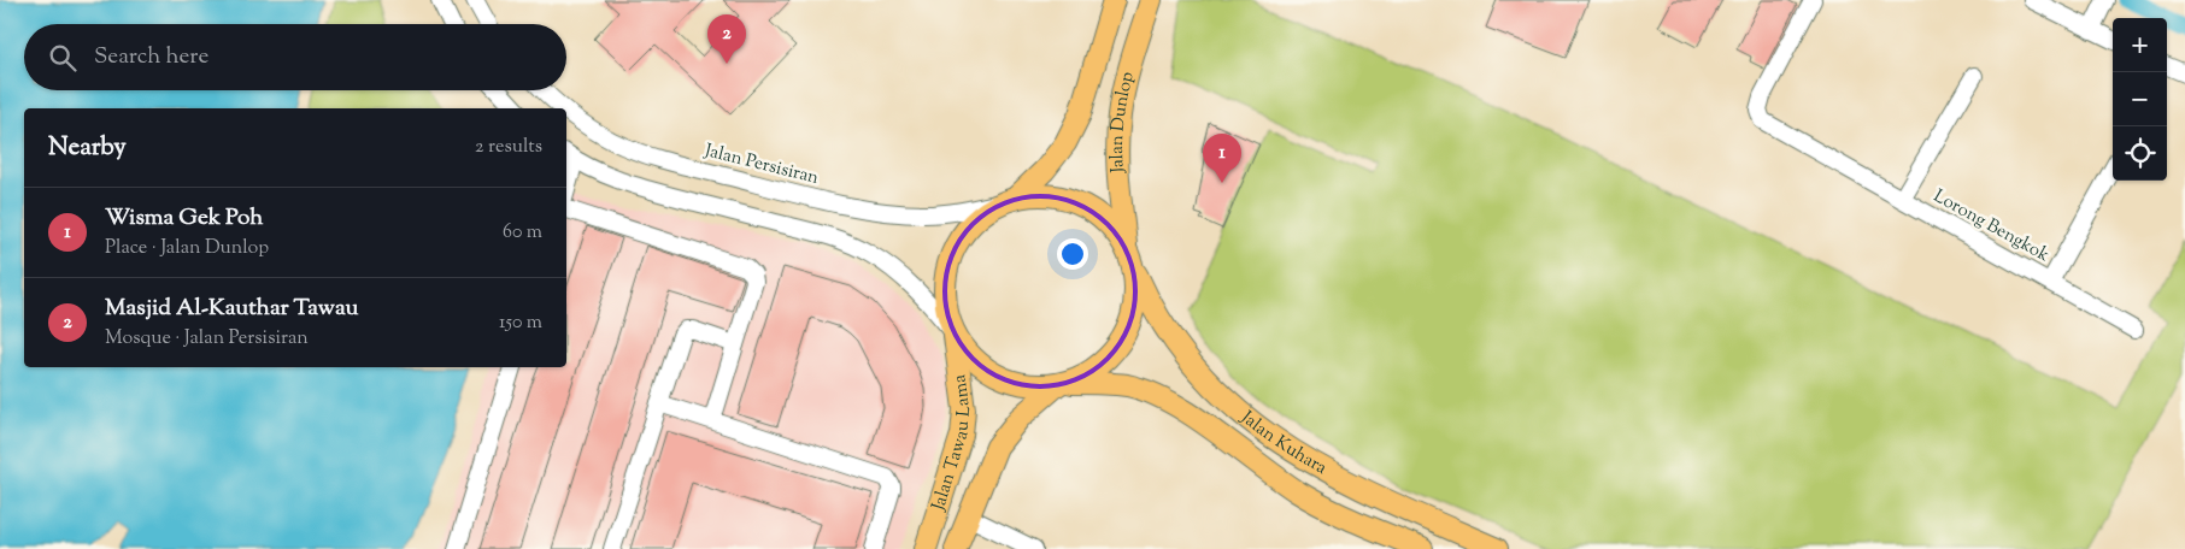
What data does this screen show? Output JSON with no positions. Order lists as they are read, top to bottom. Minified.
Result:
{"streets":{"main road":["Jalan Dunlop","Jalan Tawau Lama","Jalan Kuhara"],"street":["Jalan Persisiran","Lorong Bengkok"]},"crossings":[["Jalan Dunlop","Jalan Persisiran"],["Jalan Dunlop","Jalan Tawau Lama"],["Jalan Dunlop","Jalan Kuhara"],["Jalan Persisiran","Jalan Tawau Lama"],["Jalan Persisiran","Jalan Kuhara"],["Jalan Tawau Lama","Jalan Kuhara"]],"page":{"pins":["2","1"],"map_buttons":["+","−"],"search":"Search here","heading":["Nearby","2 results"],"list":[{"mark":"1","name":"Wisma Gek Poh","note":"Place · Jalan Dunlop","value":"60 m"},{"mark":"2","name":"Masjid Al-Kauthar Tawau","note":"Mosque · Jalan Persisiran","value":"150 m"}]}}
